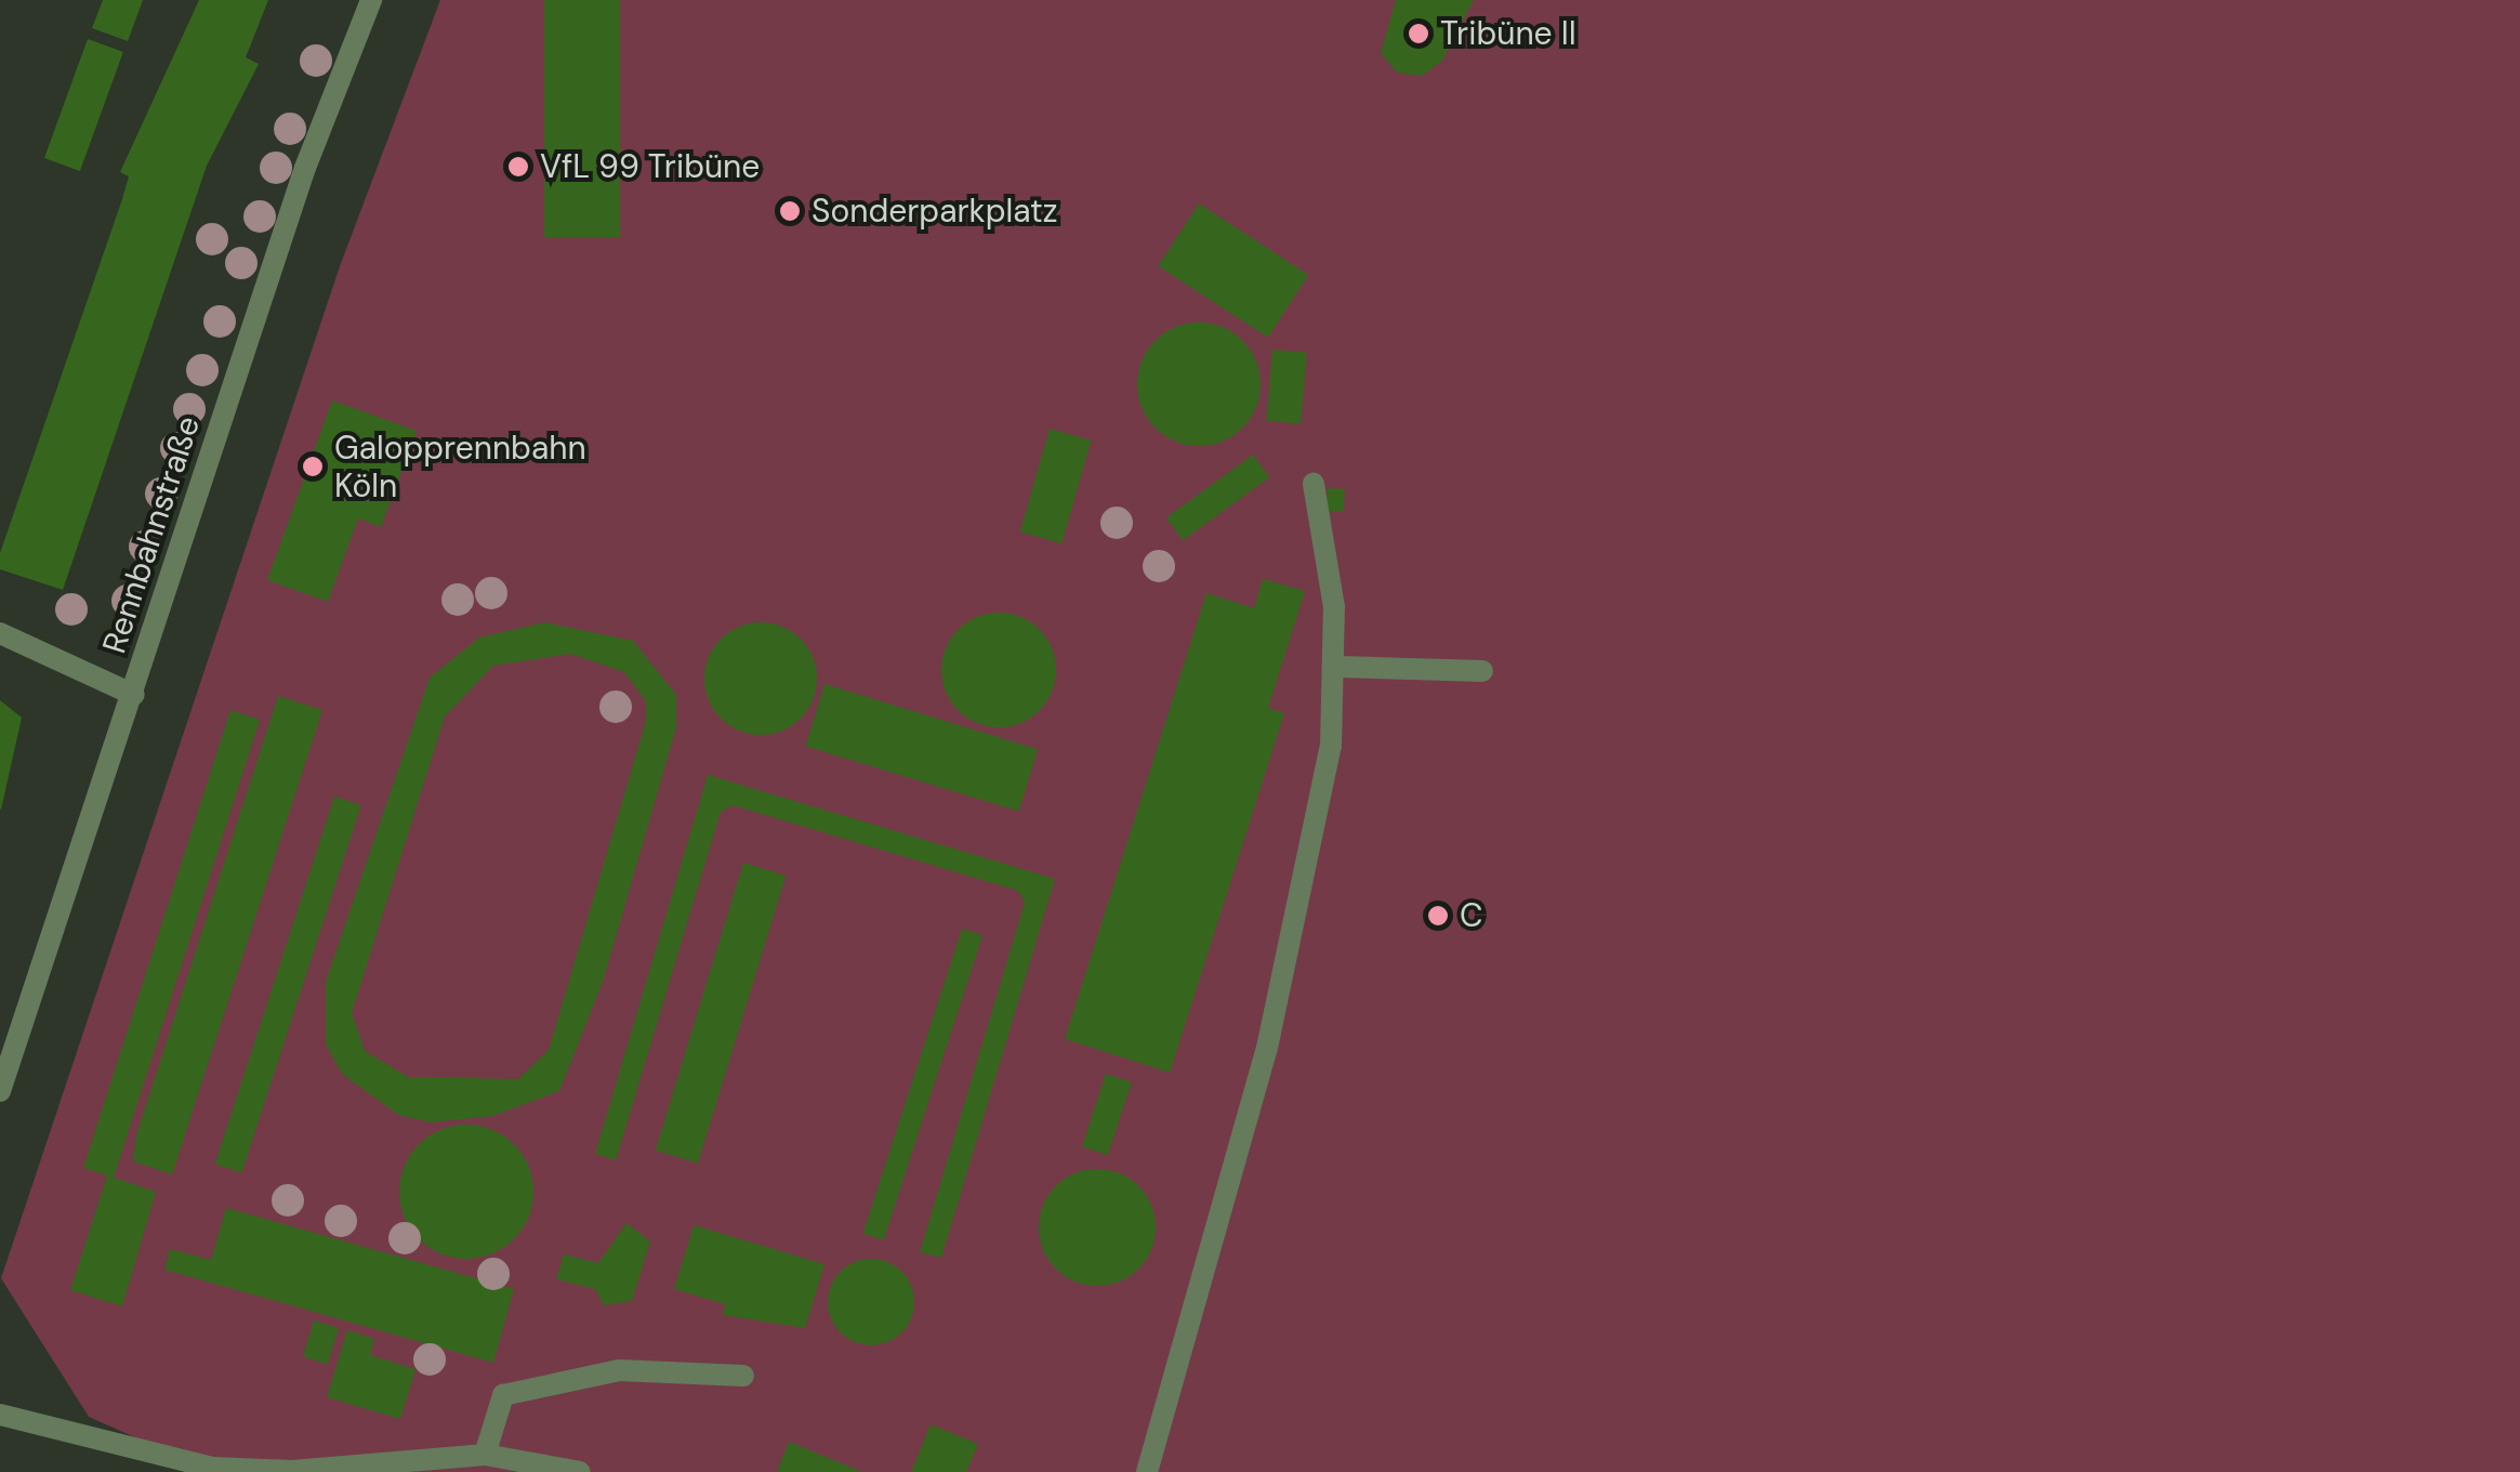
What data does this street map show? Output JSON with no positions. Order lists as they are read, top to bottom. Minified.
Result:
{"streets":{"street":["Rennbahnstraße"]},"places":["Tribüne II","VfL 99 Tribüne","Sonderparkplatz","Galopprennbahn Köln","C"]}
